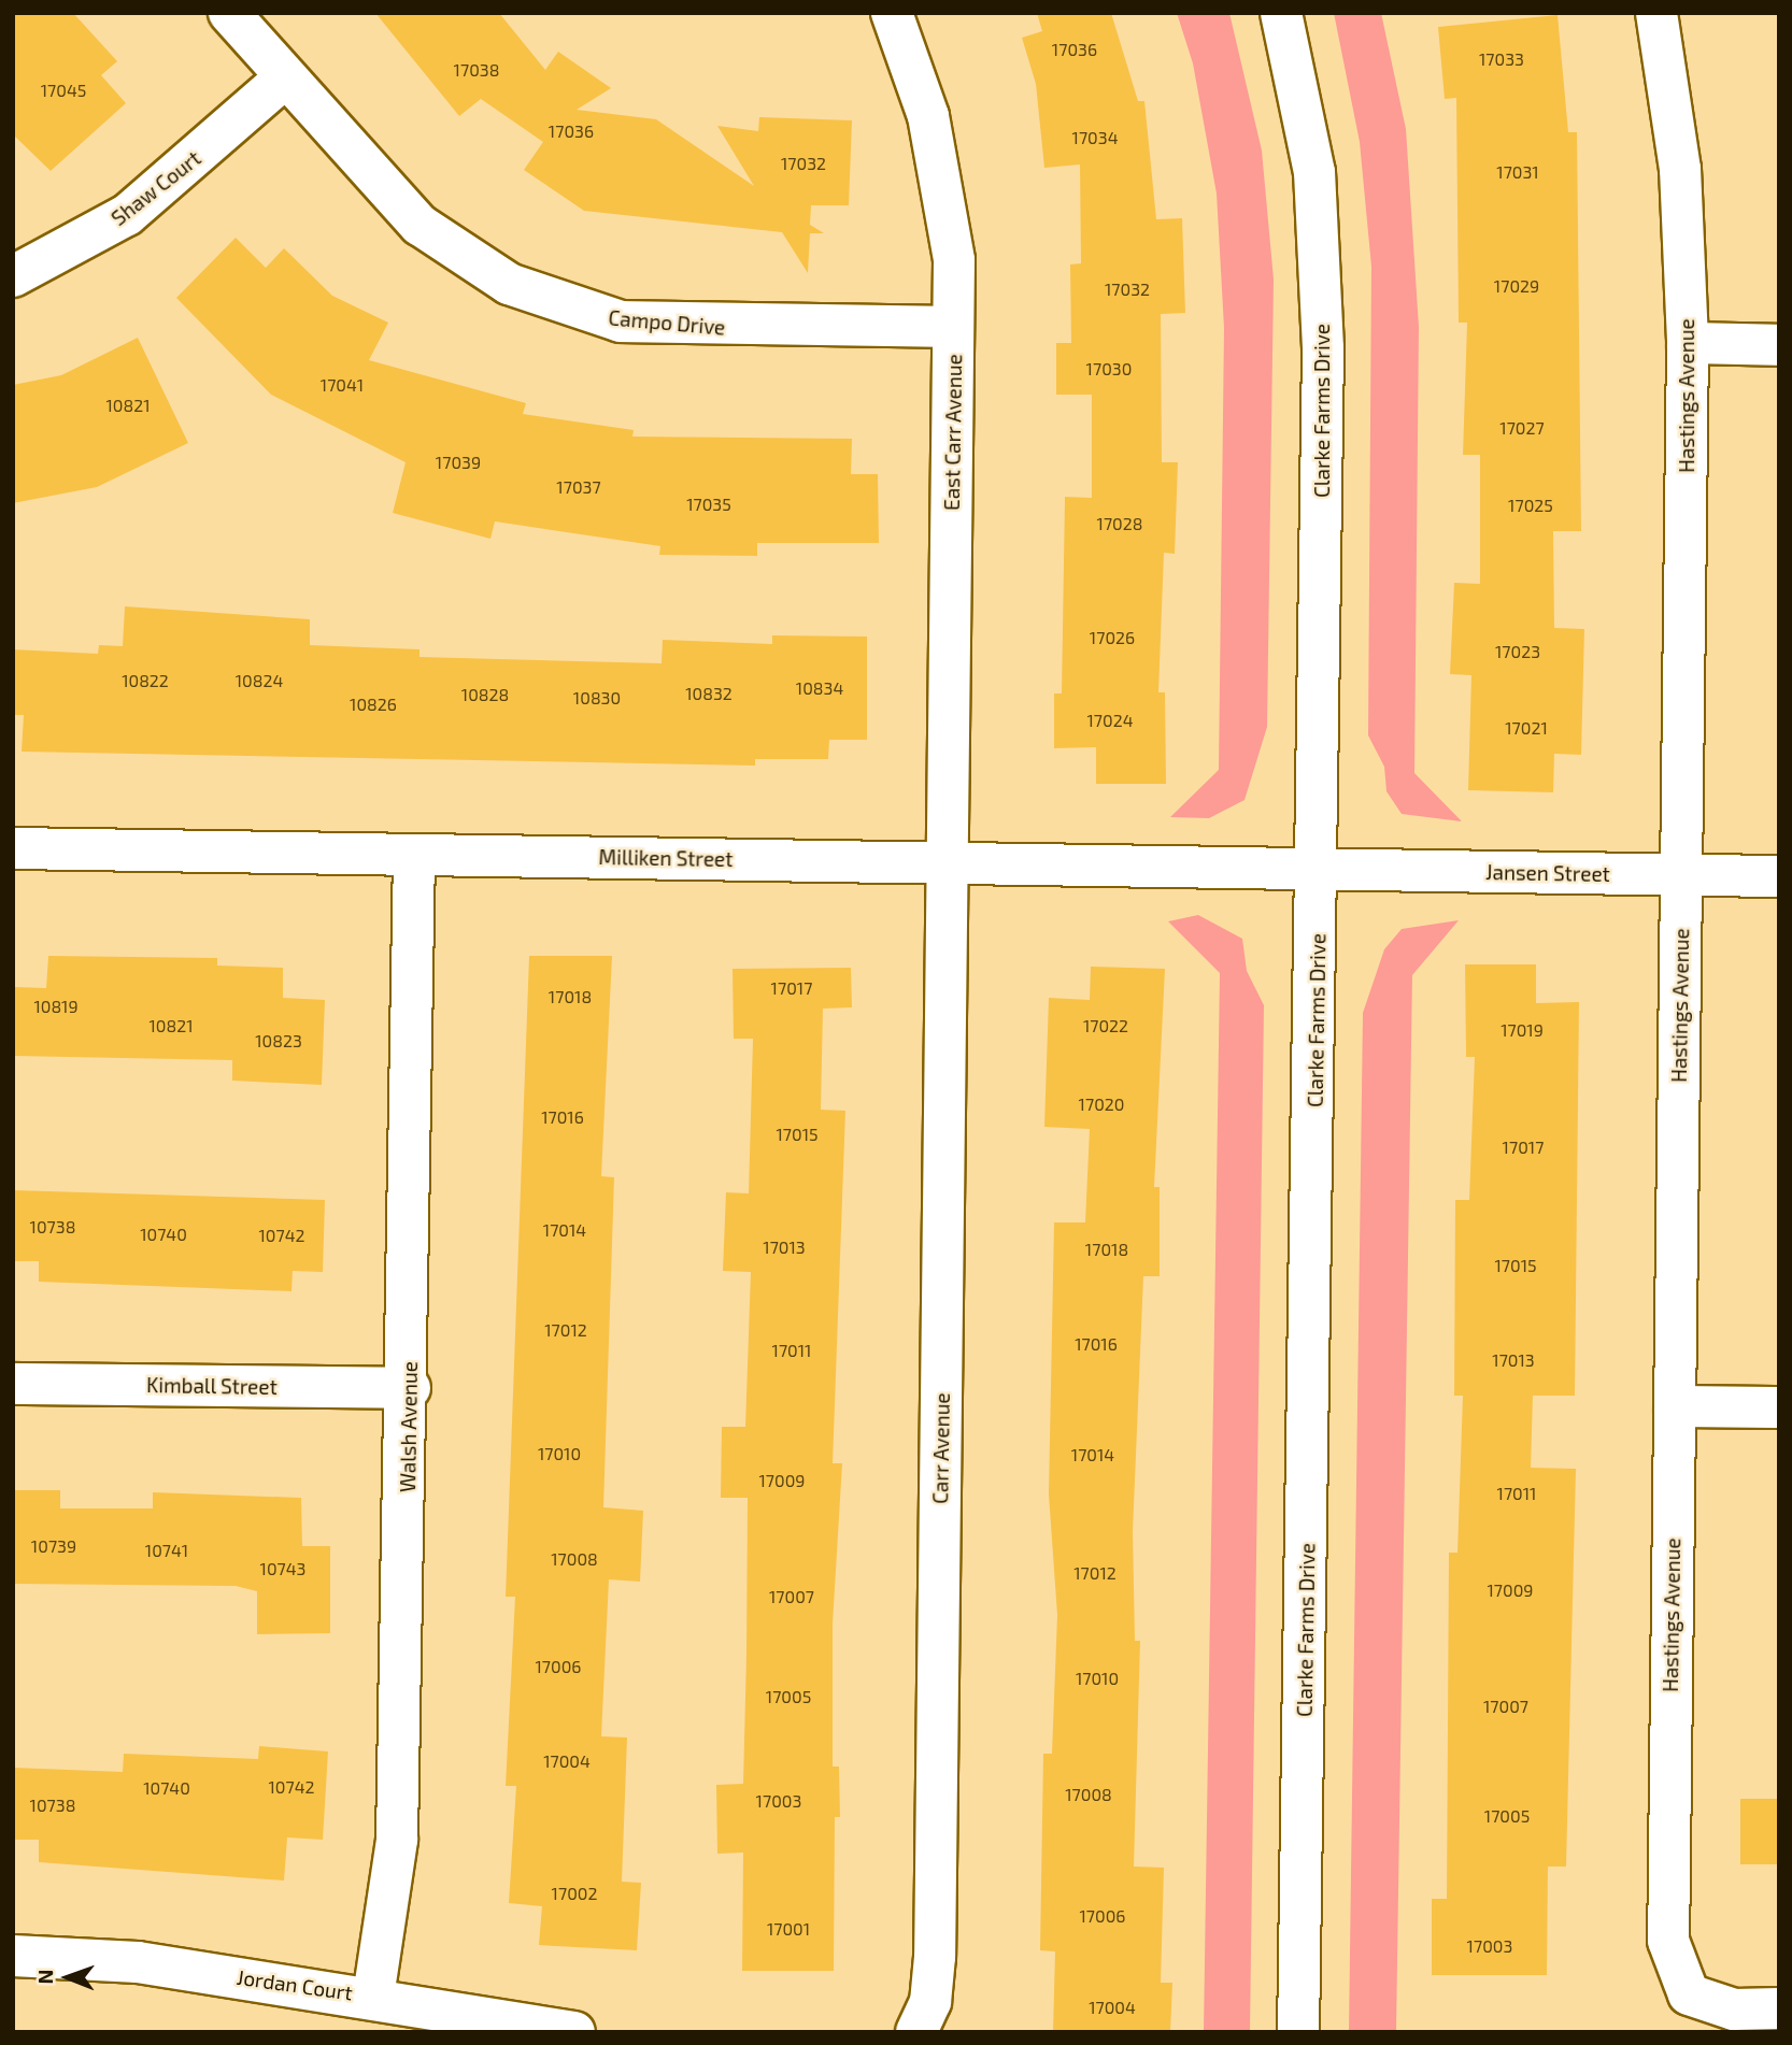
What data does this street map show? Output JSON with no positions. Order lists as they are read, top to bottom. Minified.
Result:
{"streets":{"street":["Shaw Court","Campo Drive","Hastings Avenue","Clarke Farms Drive","East Carr Avenue","Milliken Street","Jansen Street","Kimball Street","Walsh Avenue","Carr Avenue","Jordan Court"]},"crossings":[["Shaw Court","Campo Drive"],["Campo Drive","East Carr Avenue"],["Hastings Avenue","Jansen Street"],["Clarke Farms Drive","Milliken Street"],["Clarke Farms Drive","Jansen Street"],["East Carr Avenue","Milliken Street"],["East Carr Avenue","Carr Avenue"],["Milliken Street","Jansen Street"],["Milliken Street","Walsh Avenue"],["Milliken Street","Carr Avenue"],["Kimball Street","Walsh Avenue"],["Walsh Avenue","Jordan Court"]],"house_numbers":["17036","17033","17038","17045","17036","17034","17032","17031","17029","17032","17030","17041","10821","17027","17039","17037","17035","17025","17028","17026","17023","10822","10824","10834","10832","10828","10830","10826","17024","17021","17017","17018","10819","10821","17022","17019","10823","17020","17016","17015","17017","10738","17014","10740","10742","17013","17018","17015","17012","17016","17011","17013","17010","17014","17009","17011","10739","10741","17008","10743","17012","17009","17007","17006","17010","17005","17007","17004","10742","10740","17008","17003","10738","17005","17002","17006","17001","17003","17004"],"north":"left"}
